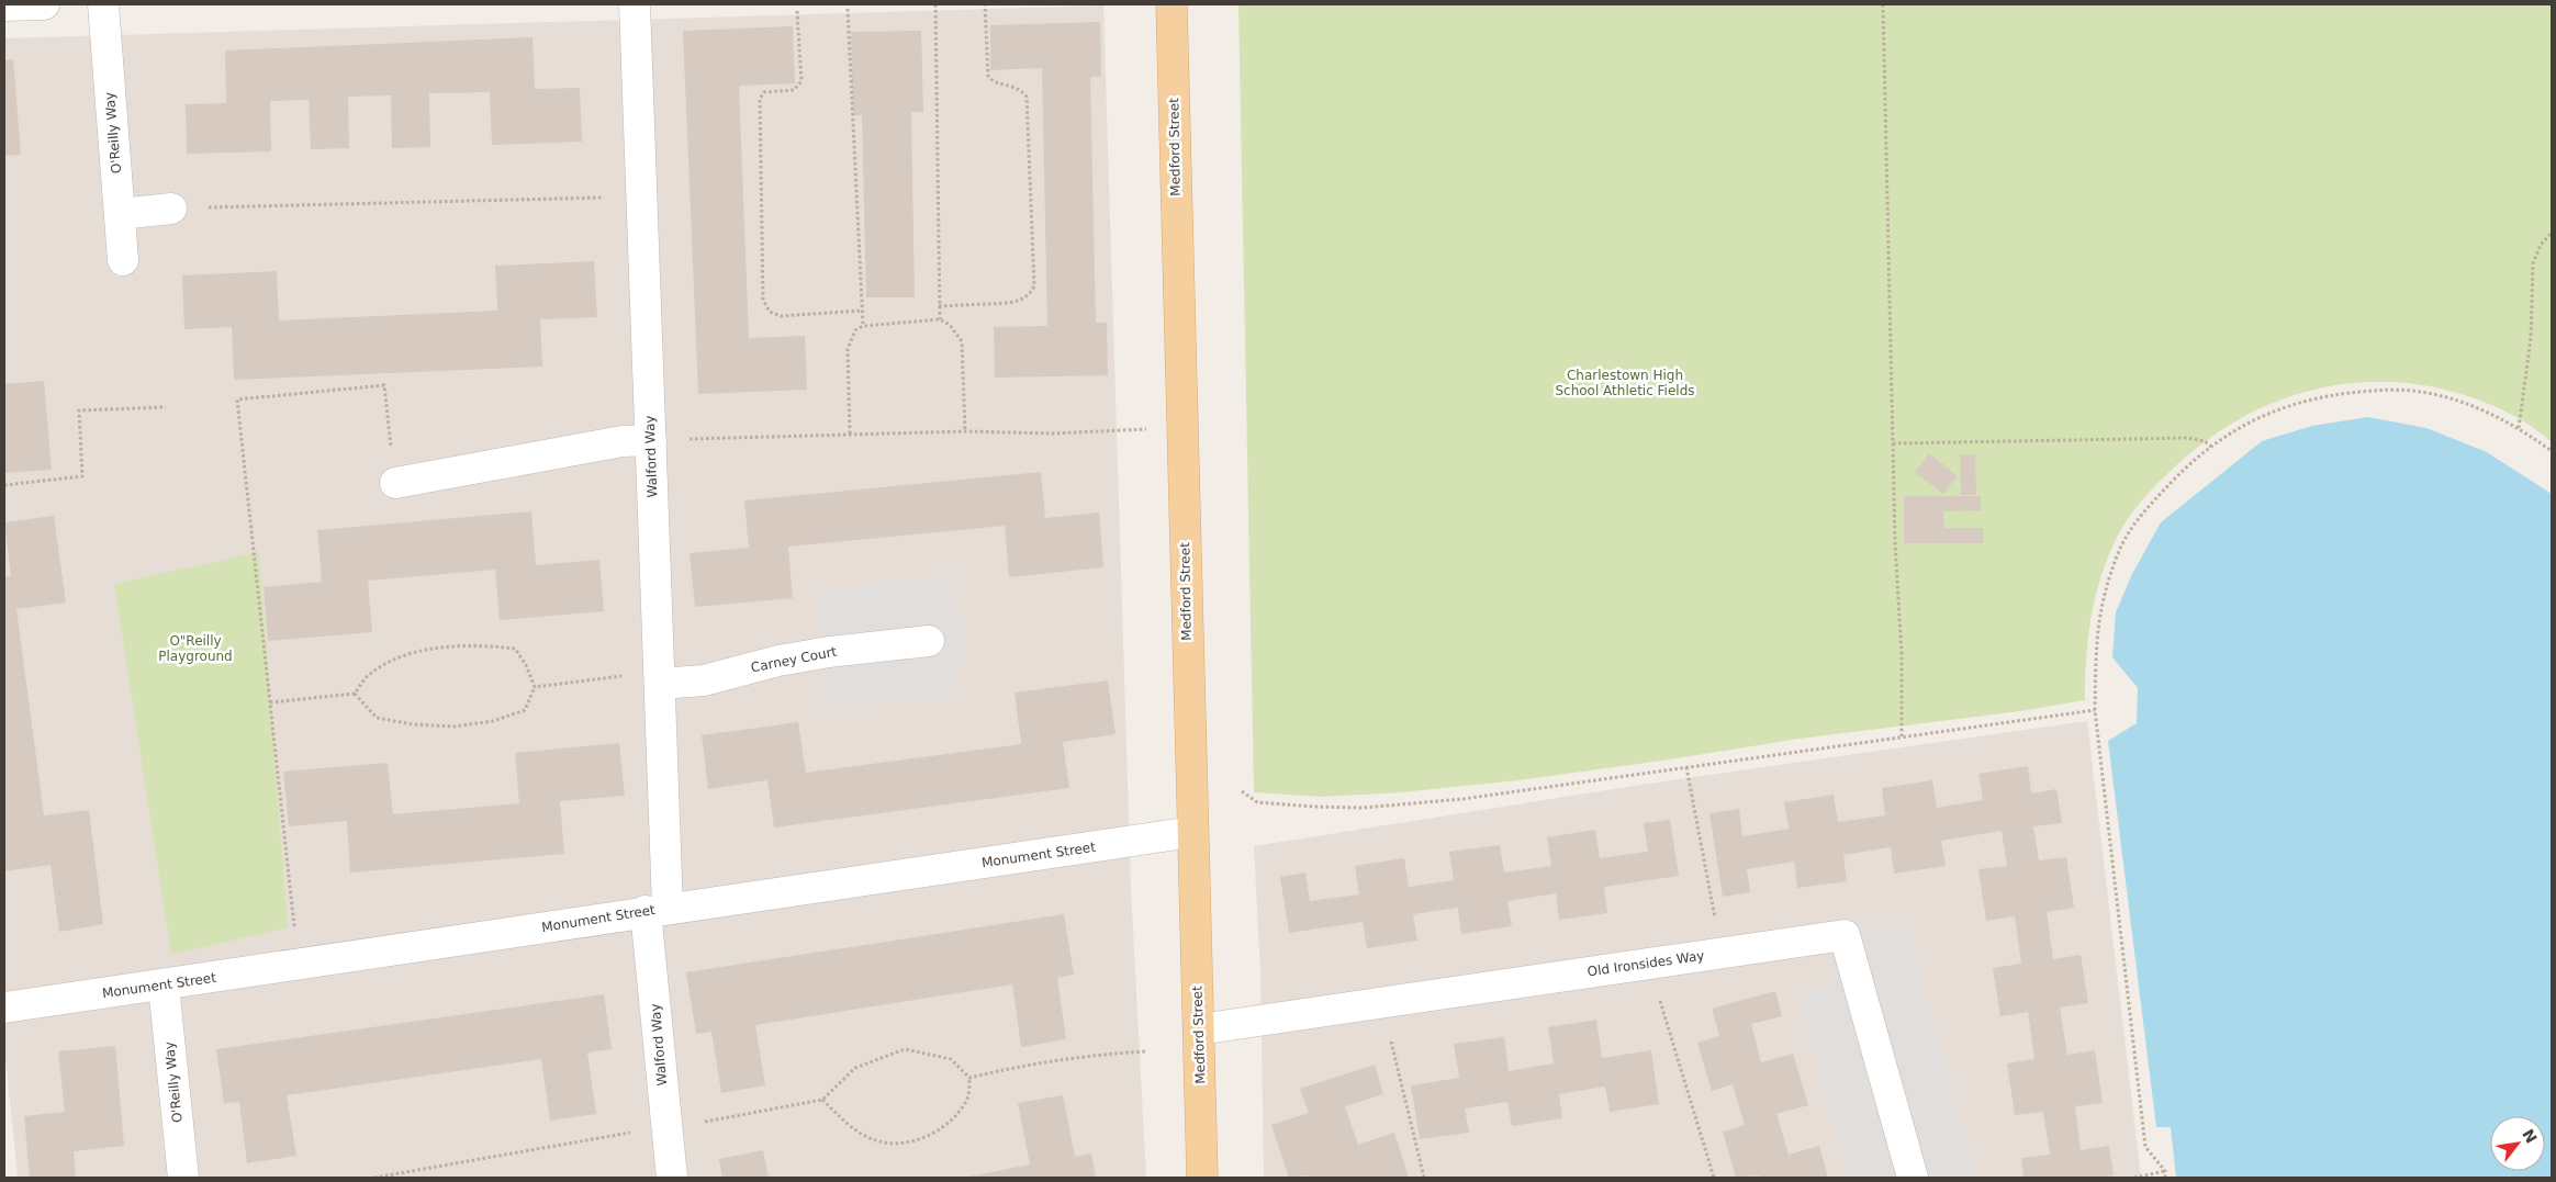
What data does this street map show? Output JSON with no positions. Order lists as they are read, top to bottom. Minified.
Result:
{"streets":{"main road":["Medford Street"],"street":["O'Reilly Way","Walford Way","Carney Court","Monument Street","Old Ironsides Way"]},"crossings":[["O'Reilly Way","Monument Street"],["Medford Street","Monument Street"],["Medford Street","Old Ironsides Way"],["Walford Way","Carney Court"],["Walford Way","Monument Street"]],"parks":["Charlestown High School Athletic Fields","O\"Reilly Playground"],"north":"top right"}
